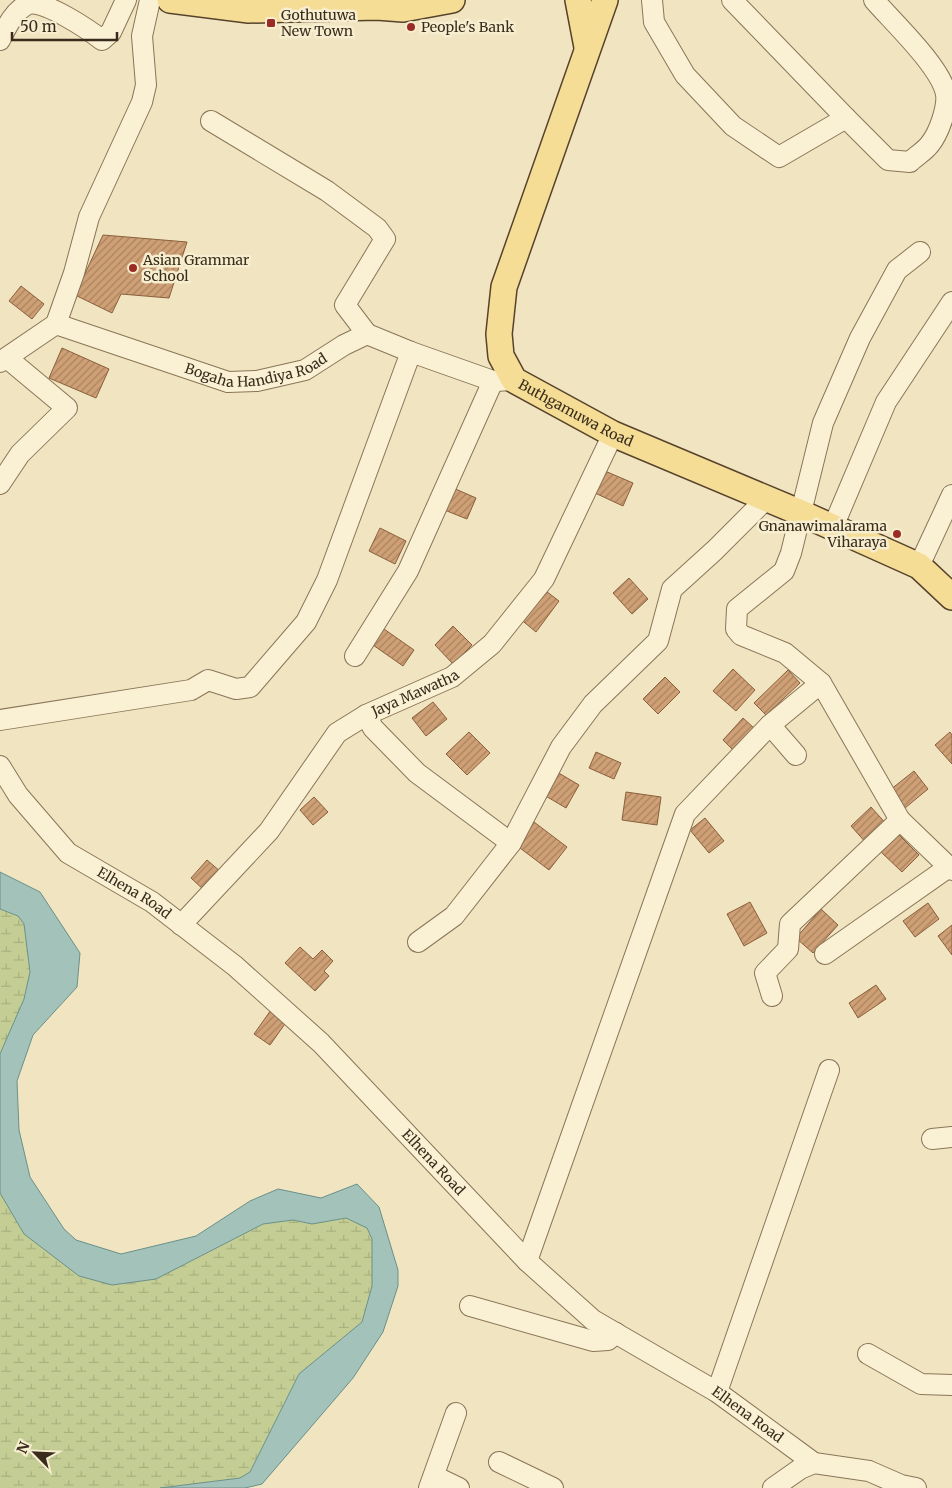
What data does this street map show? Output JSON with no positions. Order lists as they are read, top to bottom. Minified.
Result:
{"streets":{"main road":["Buthgamuwa Road"],"street":["Bogaha Handiya Road","Jaya Mawatha","Elhena Road"]},"crossings":[["Buthgamuwa Road","Jaya Mawatha"],["Jaya Mawatha","Elhena Road"]],"places":{"transit":["Gothutuwa New Town"],"other":["People's Bank","Asian Grammar School","Gnanawimalarama Viharaya"]},"scale_bar":"50 m","north":"top left"}
